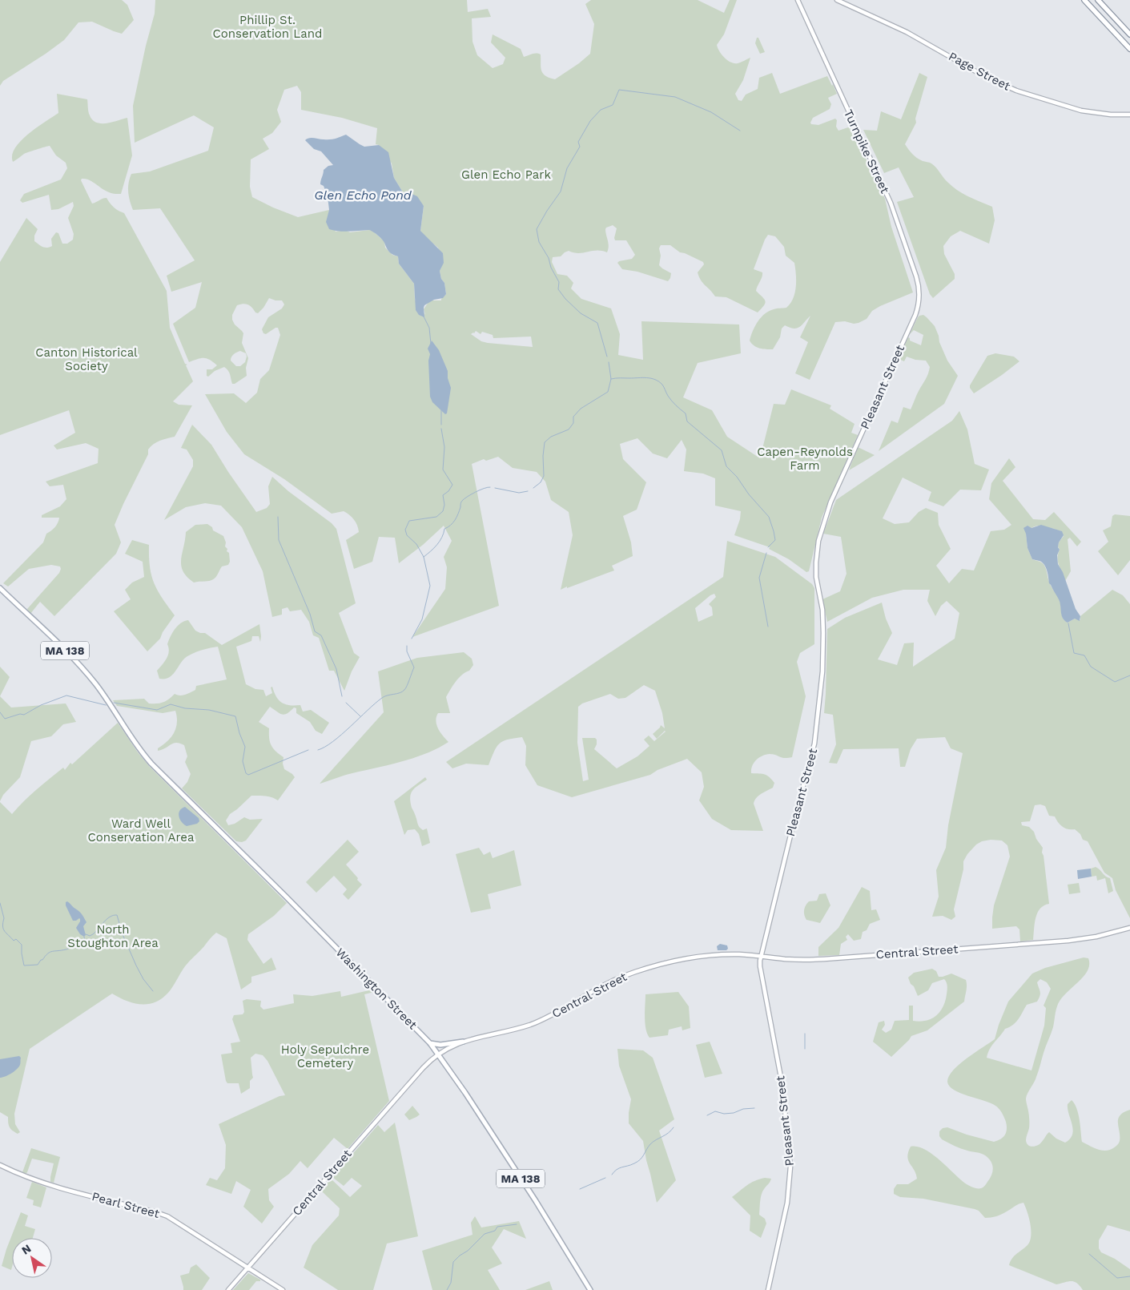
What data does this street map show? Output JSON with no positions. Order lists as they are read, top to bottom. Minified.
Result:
{"streets":{"main road":["Page Street","Turnpike Street","Pleasant Street","MA 138","Central Street","Washington Street","Pearl Street"]},"crossings":[["Turnpike Street","Pleasant Street"],["Pleasant Street","Central Street"],["Central Street","Washington Street"],["Central Street","Pearl Street"]],"water":["Glen Echo Pond"],"parks":["Phillip St. Conservation Land","Glen Echo Park","Canton Historical Society","Capen-Reynolds Farm","Ward Well Conservation Area","North Stoughton Area","Holy Sepulchre Cemetery"],"north":"top left"}
